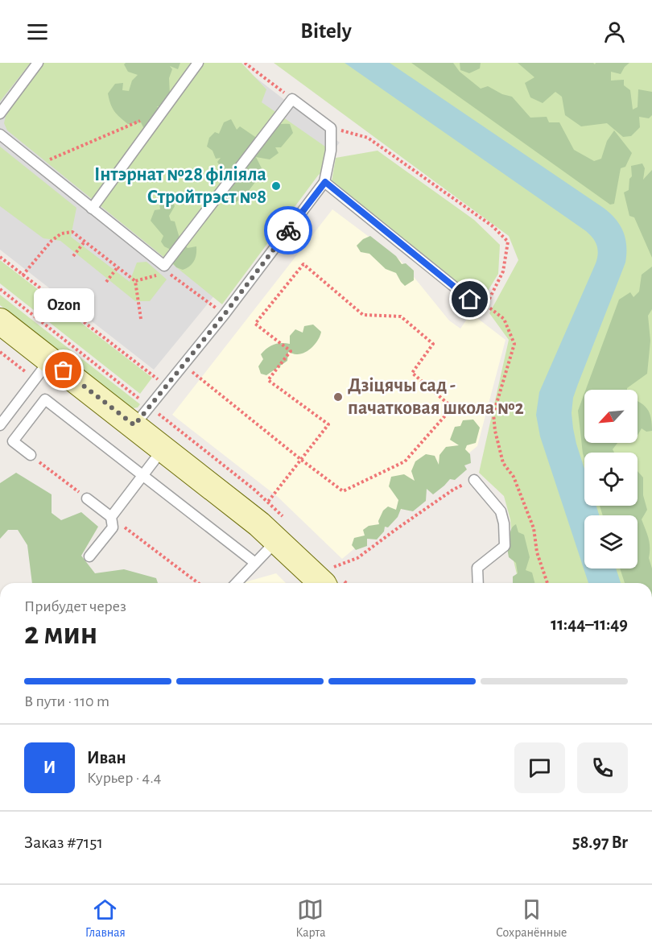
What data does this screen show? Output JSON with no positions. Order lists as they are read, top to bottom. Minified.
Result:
{"places":["Інтэрнат №28 фiлiяла Стройтрэст №8","Ozon","Дзіцячы сад - пачатковая школа №2"],"north":"bottom left","page":{"header":"Bitely","bubble":"Ozon","heading":["2 мин","Прибудет через","11:44–11:49"],"panel":["Иван","Курьер · 4.4","Заказ #7151","58.97 Br"],"bar":"В пути · 110 m","round":"И","tabs":["Главная","Карта","Сохранённые"]}}
